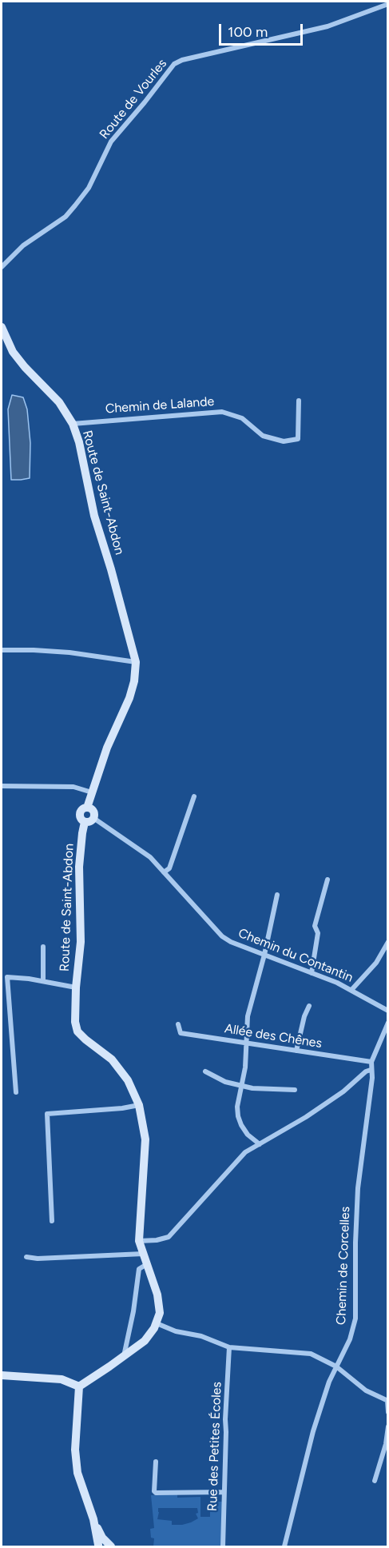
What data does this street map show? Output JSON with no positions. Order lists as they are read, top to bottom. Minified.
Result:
{"streets":{"main road":["Route de Saint-Abdon"],"street":["Route de Vourles","Chemin de Lalande","Chemin du Contantin","Allée des Chênes","Chemin de Corcelles","Rue des Petites Écoles"]},"crossings":[["Chemin de Lalande","Route de Saint-Abdon"],["Route de Saint-Abdon","Chemin du Contantin"],["Allée des Chênes","Chemin de Corcelles"]],"scale_bar":"100 m"}
